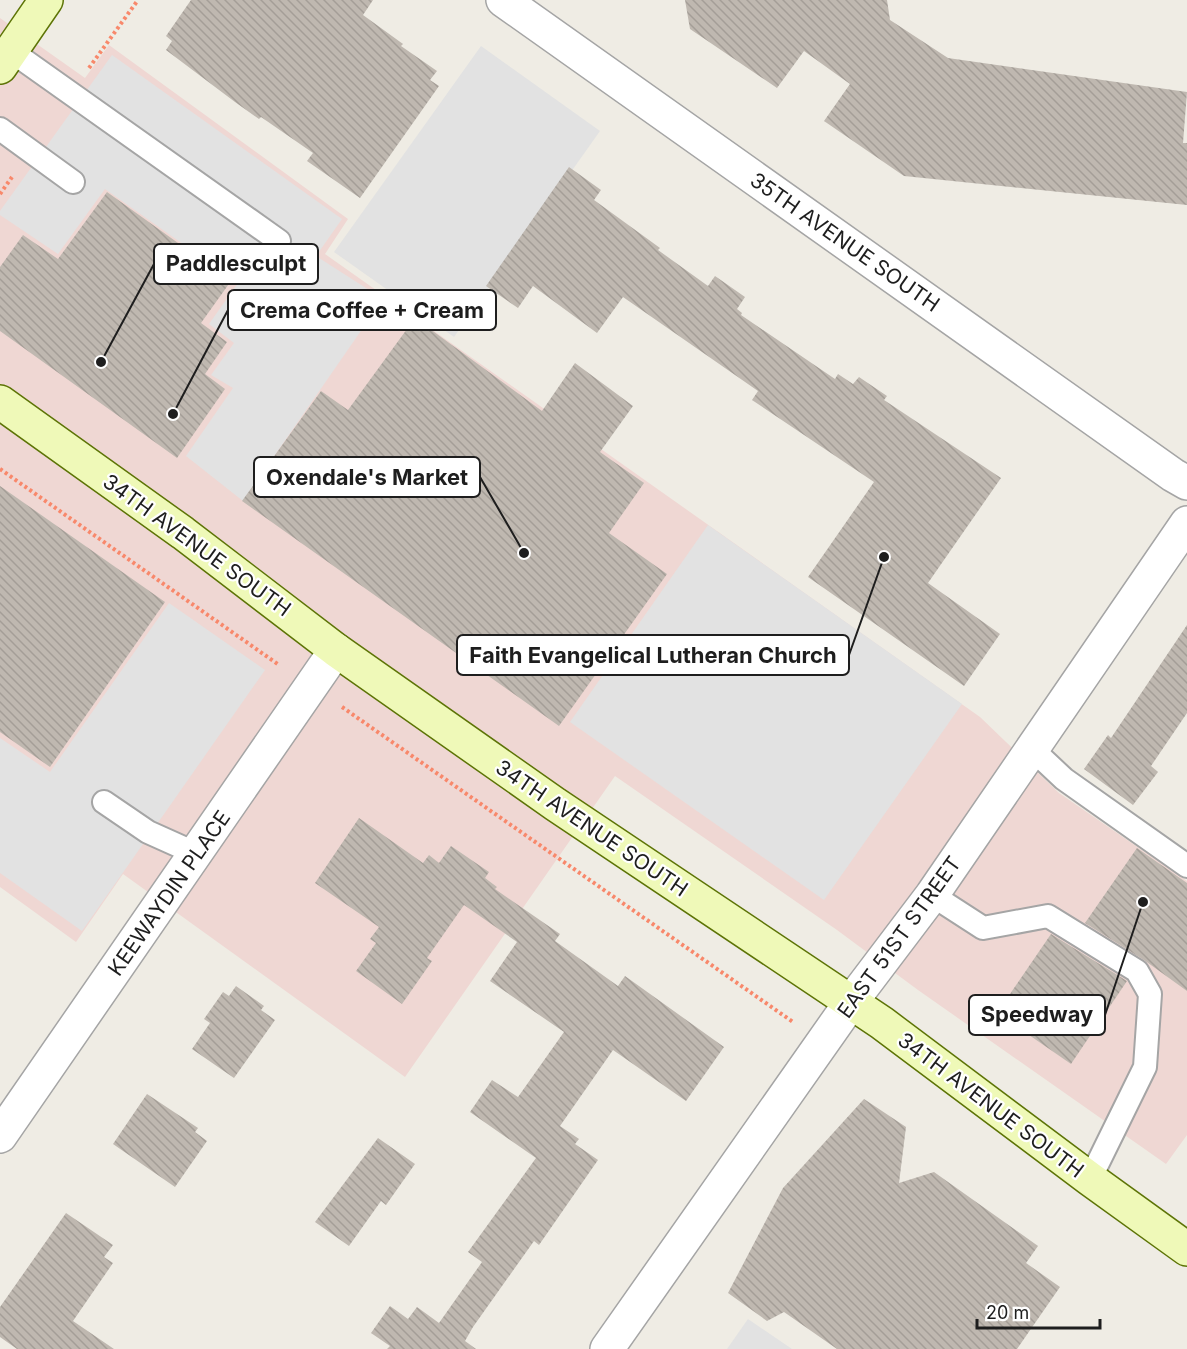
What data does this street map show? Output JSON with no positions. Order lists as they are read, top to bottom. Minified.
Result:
{"streets":{"street":["35TH AVENUE SOUTH","34TH AVENUE SOUTH","KEEWAYDIN PLACE","EAST 51ST STREET"]},"crossings":[["34TH AVENUE SOUTH","KEEWAYDIN PLACE"],["34TH AVENUE SOUTH","EAST 51ST STREET"]],"places":["Paddlesculpt","Crema Coffee + Cream","Oxendale's Market","Faith Evangelical Lutheran Church","Speedway"],"scale_bar":"20 m"}
